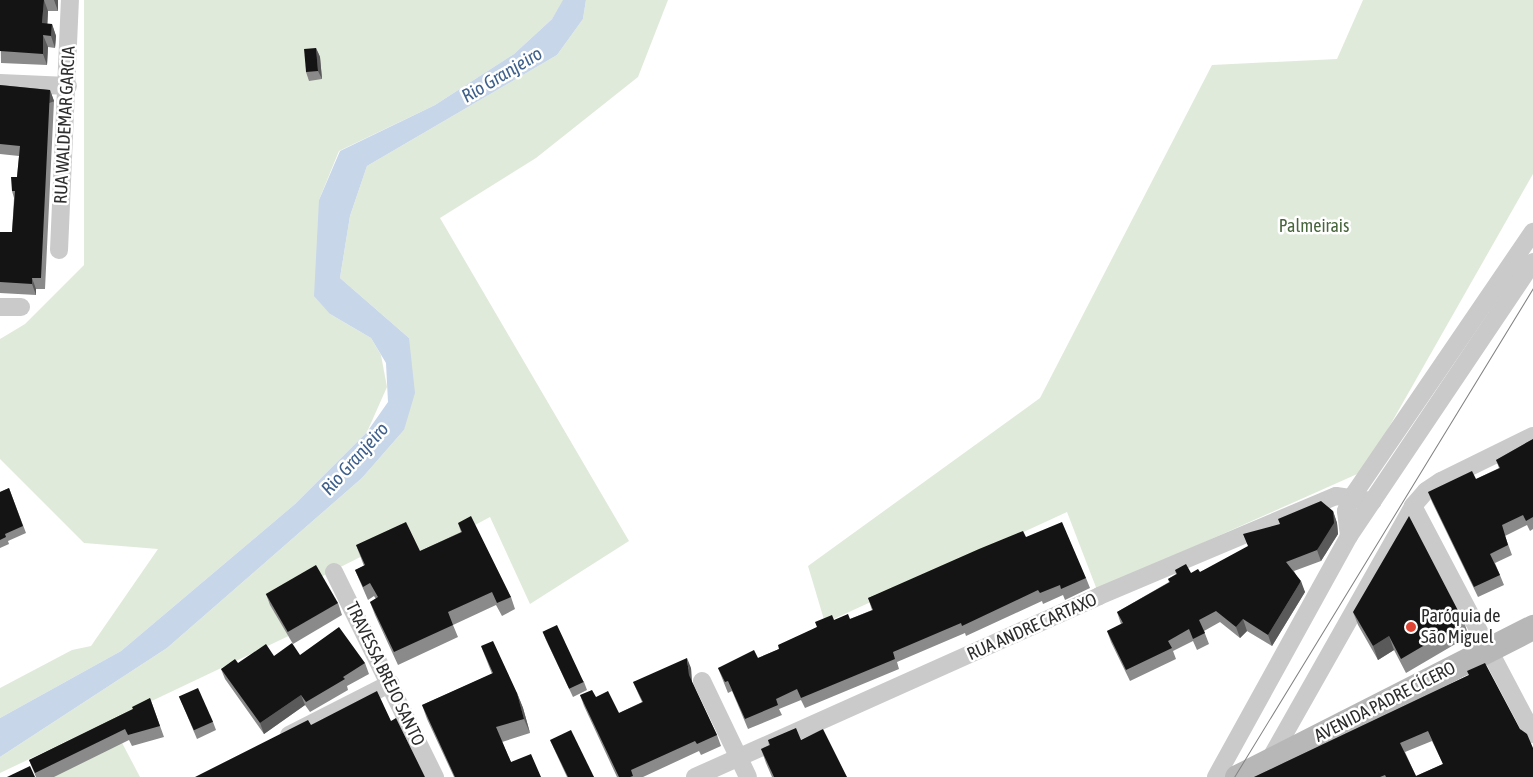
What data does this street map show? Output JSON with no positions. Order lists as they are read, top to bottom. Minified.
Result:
{"streets":{"main road":["AVENIDA PADRE CÍCERO"],"street":["RUA WALDEMAR GARCIA","RUA ANDRE CARTAXO","TRAVESSA BREJO SANTO"]},"water":["Rio Granjeiro"],"parks":["Palmeirais"],"places":["Paróquia de São Miguel"]}
